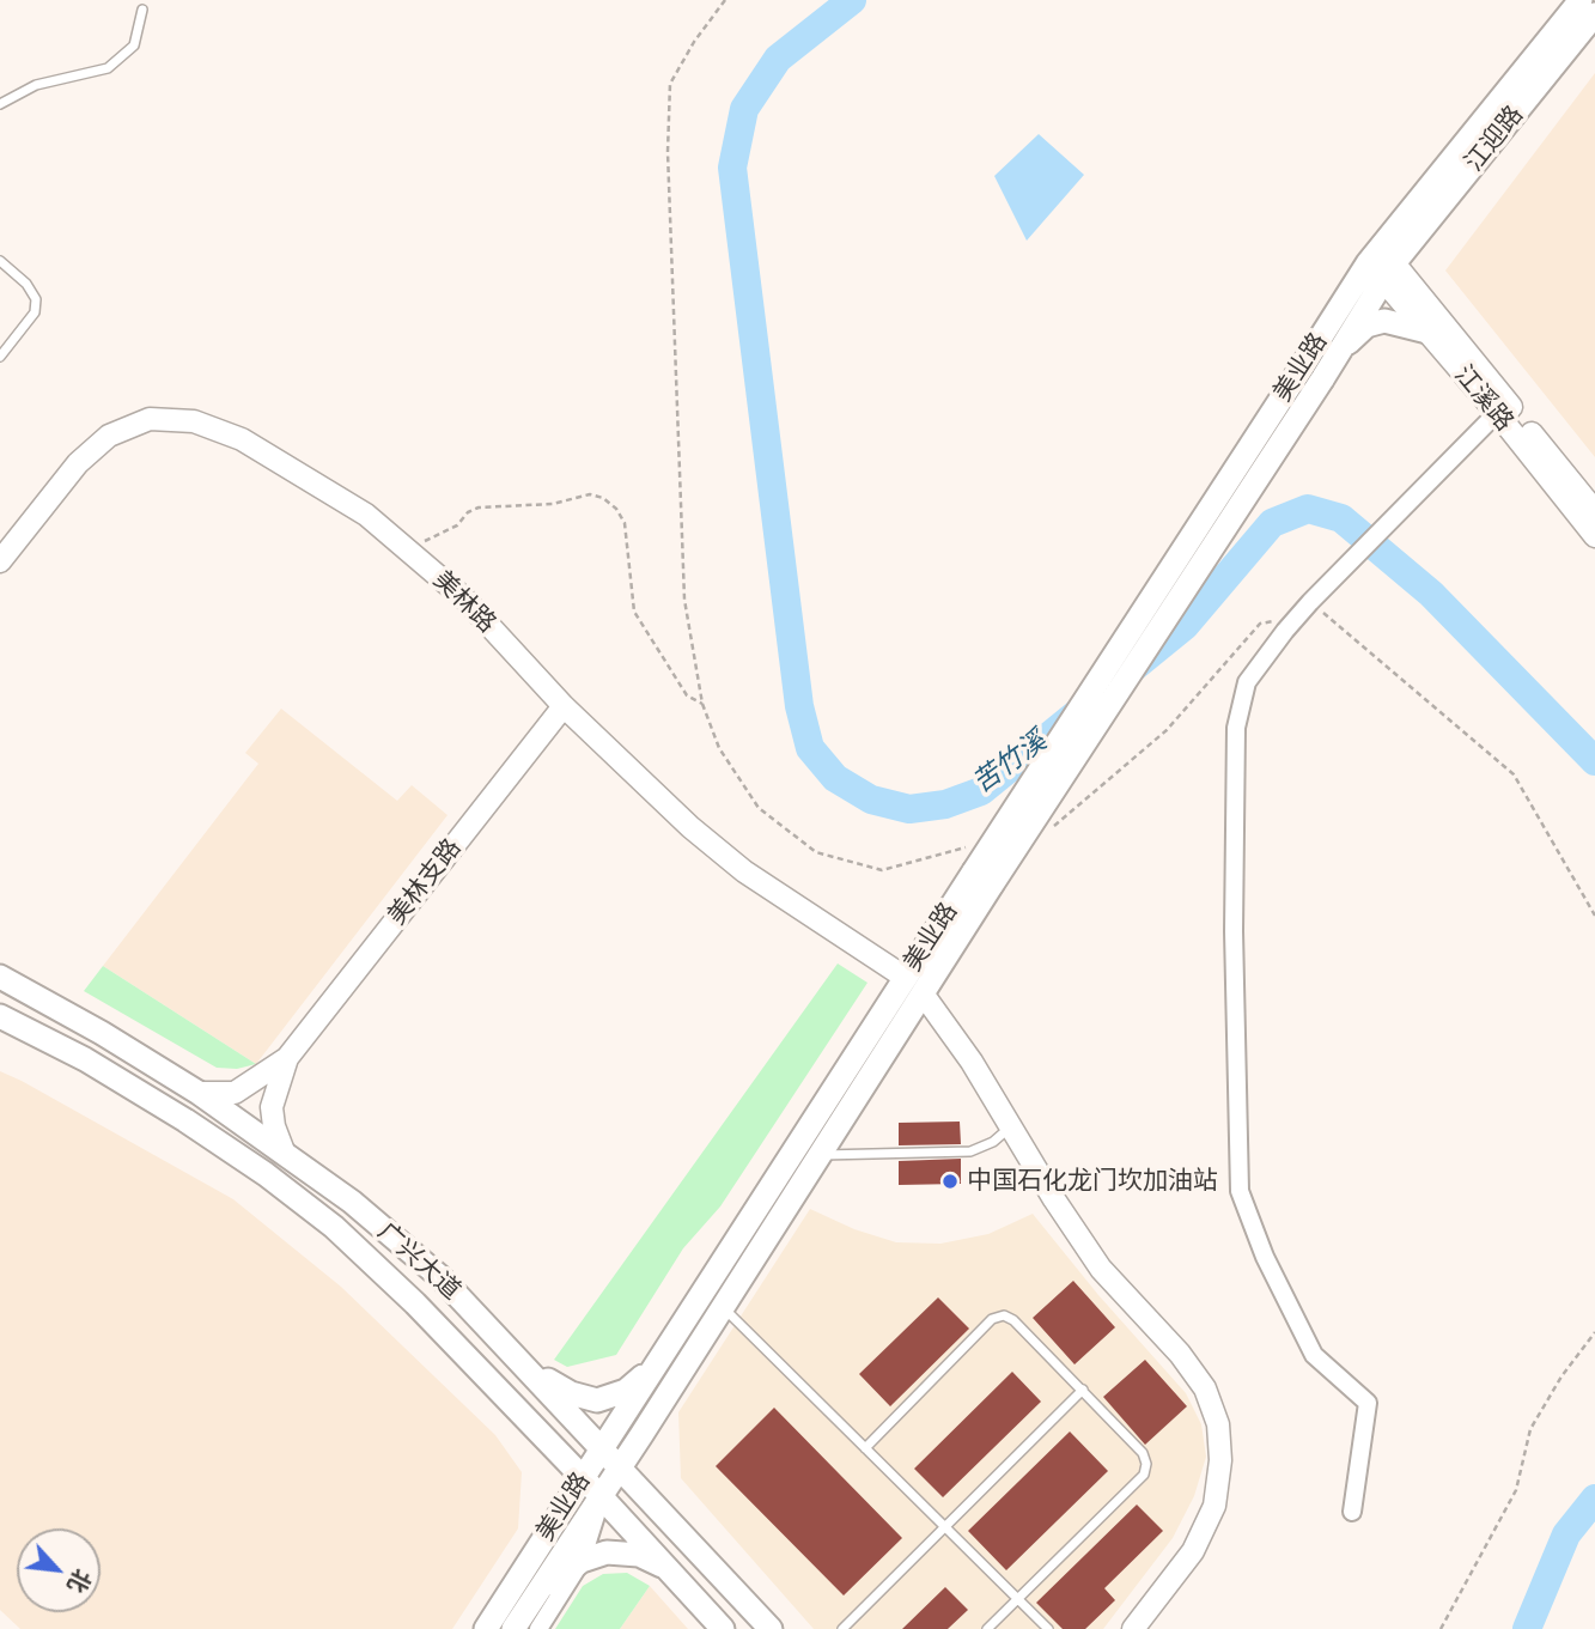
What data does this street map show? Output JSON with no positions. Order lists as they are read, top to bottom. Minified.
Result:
{"streets":{"main road":["江迎路","美业路","广兴大道"],"street":["江溪路","美林路","美林支路"]},"crossings":[["江迎路","美业路"],["江迎路","江溪路"],["美业路","江溪路"],["美业路","美林路"],["美业路","广兴大道"],["美林路","美林支路"]],"water":["苦竹溪"],"places":["中国石化龙门坎加油站"],"north":"bottom right"}
